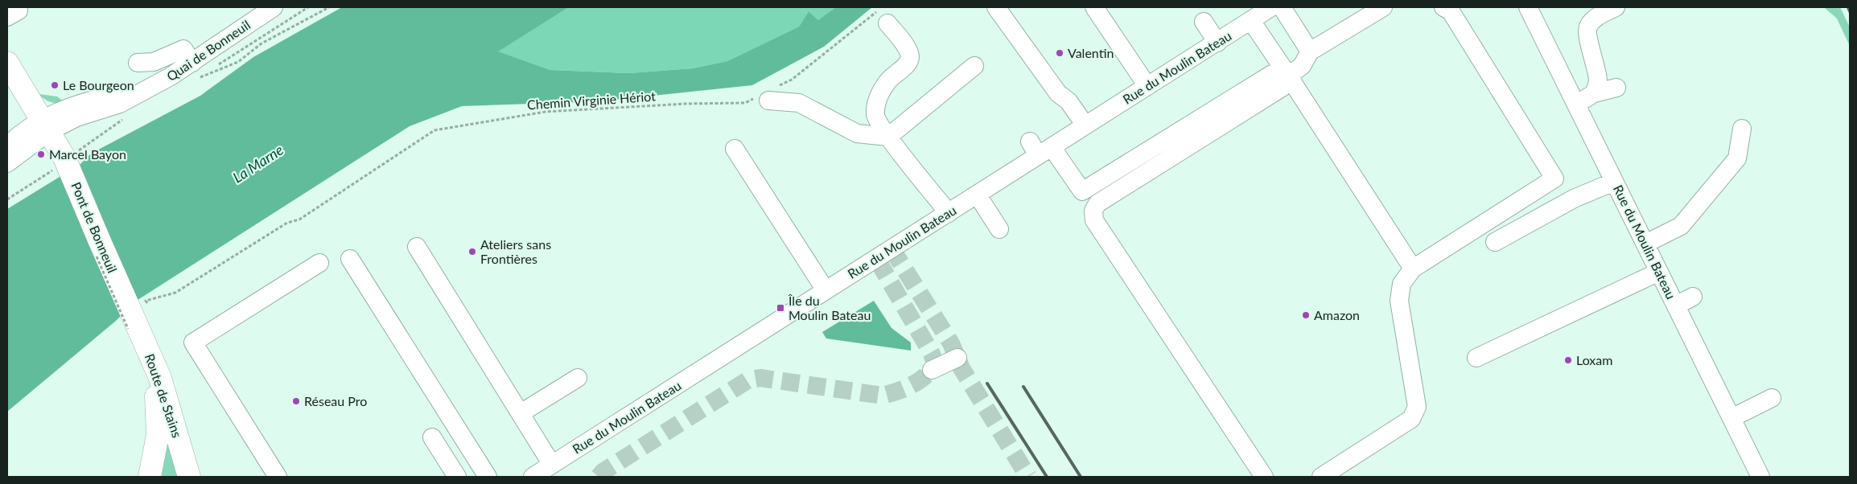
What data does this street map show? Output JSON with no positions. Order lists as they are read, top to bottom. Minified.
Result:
{"streets":{"main road":["Pont de Bonneuil","Route de Stains"],"street":["Quai de Bonneuil","Rue du Moulin Bateau"],"path":["Chemin Virginie Hériot"]},"crossings":[["Quai de Bonneuil","Pont de Bonneuil"],["Pont de Bonneuil","Route de Stains"]],"water":["La Marne"],"places":{"other":["Valentin","Le Bourgeon","Marcel Bayon","Ateliers sans Frontières","Amazon","Loxam","Réseau Pro"],"transit":["Île du Moulin Bateau"]}}
